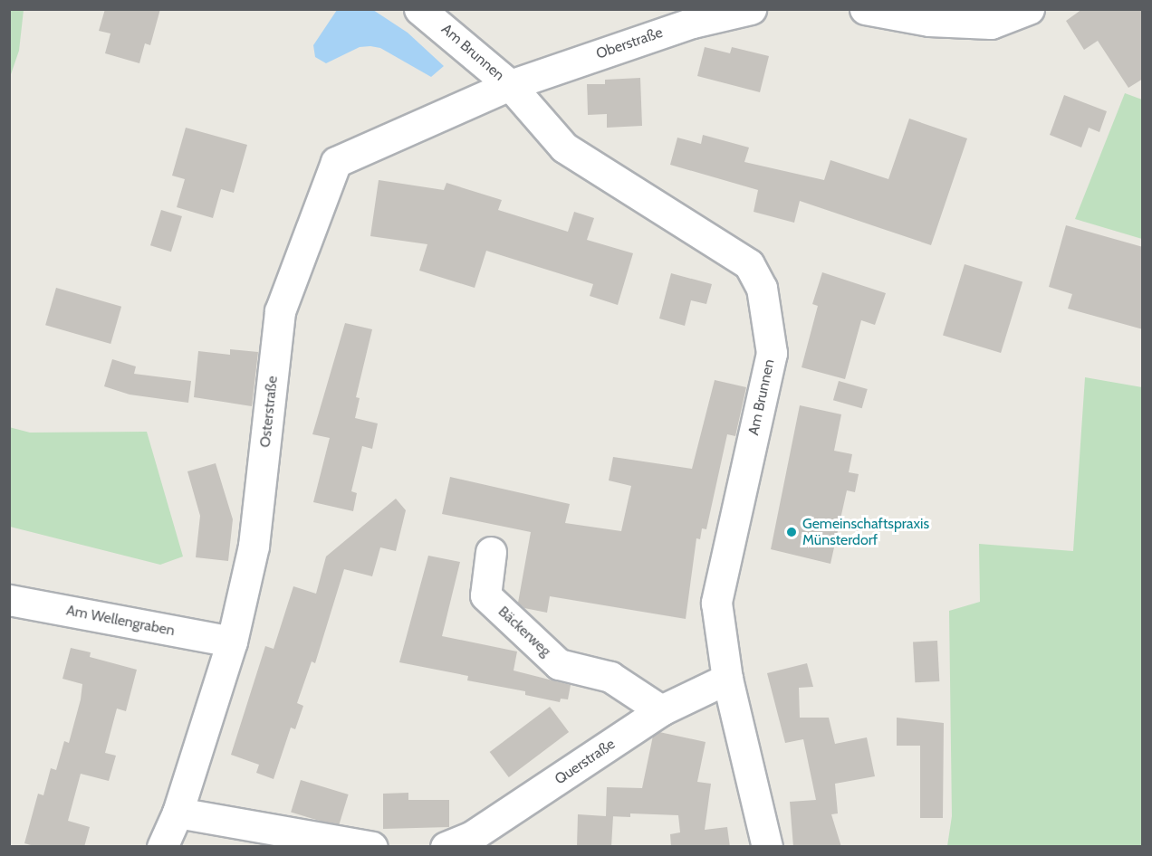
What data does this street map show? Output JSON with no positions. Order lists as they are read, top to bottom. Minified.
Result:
{"streets":{"street":["Oberstraße","Am Brunnen","Osterstraße","Am Wellengraben","Bäckerweg","Querstraße"]},"crossings":[["Oberstraße","Am Brunnen"],["Oberstraße","Osterstraße"],["Am Brunnen","Osterstraße"],["Am Brunnen","Querstraße"],["Osterstraße","Am Wellengraben"],["Bäckerweg","Querstraße"]],"places":["Gemeinschaftspraxis Münsterdorf"]}
